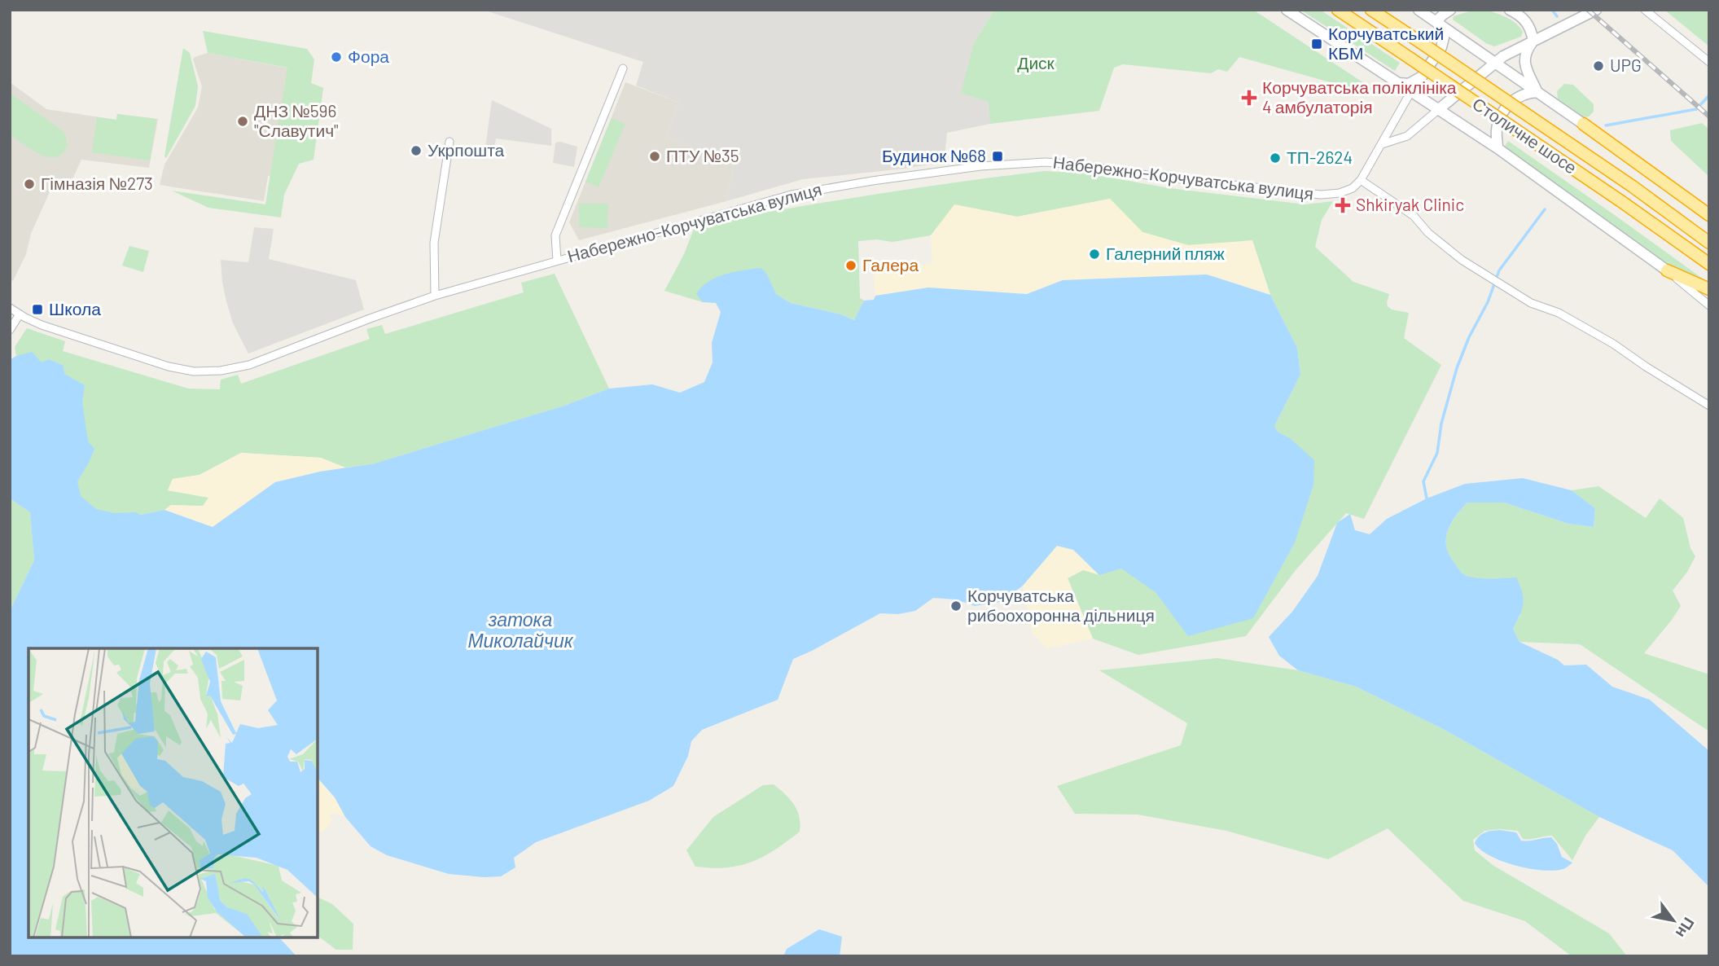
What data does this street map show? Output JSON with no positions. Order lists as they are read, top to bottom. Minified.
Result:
{"streets":{"highway":["Столичне шосе"],"street":["Набережно-Корчуватська вулиця"]},"water":["затока Миколайчик"],"parks":["Диск"],"places":{"transit":["Корчуватський КБМ","Будинок №68","Школа"],"other":["Фора","UPG","ДНЗ №596 \"Славутич\"","Укрпошта","ПТУ №35","ТП-2624","Гімназія №273","Галерний пляж","Галера","Корчуватська рибоохоронна дільниця"],"health":["Корчуватська поліклініка 4 амбулаторія","Shkiryak Clinic"]},"north":"bottom right"}
